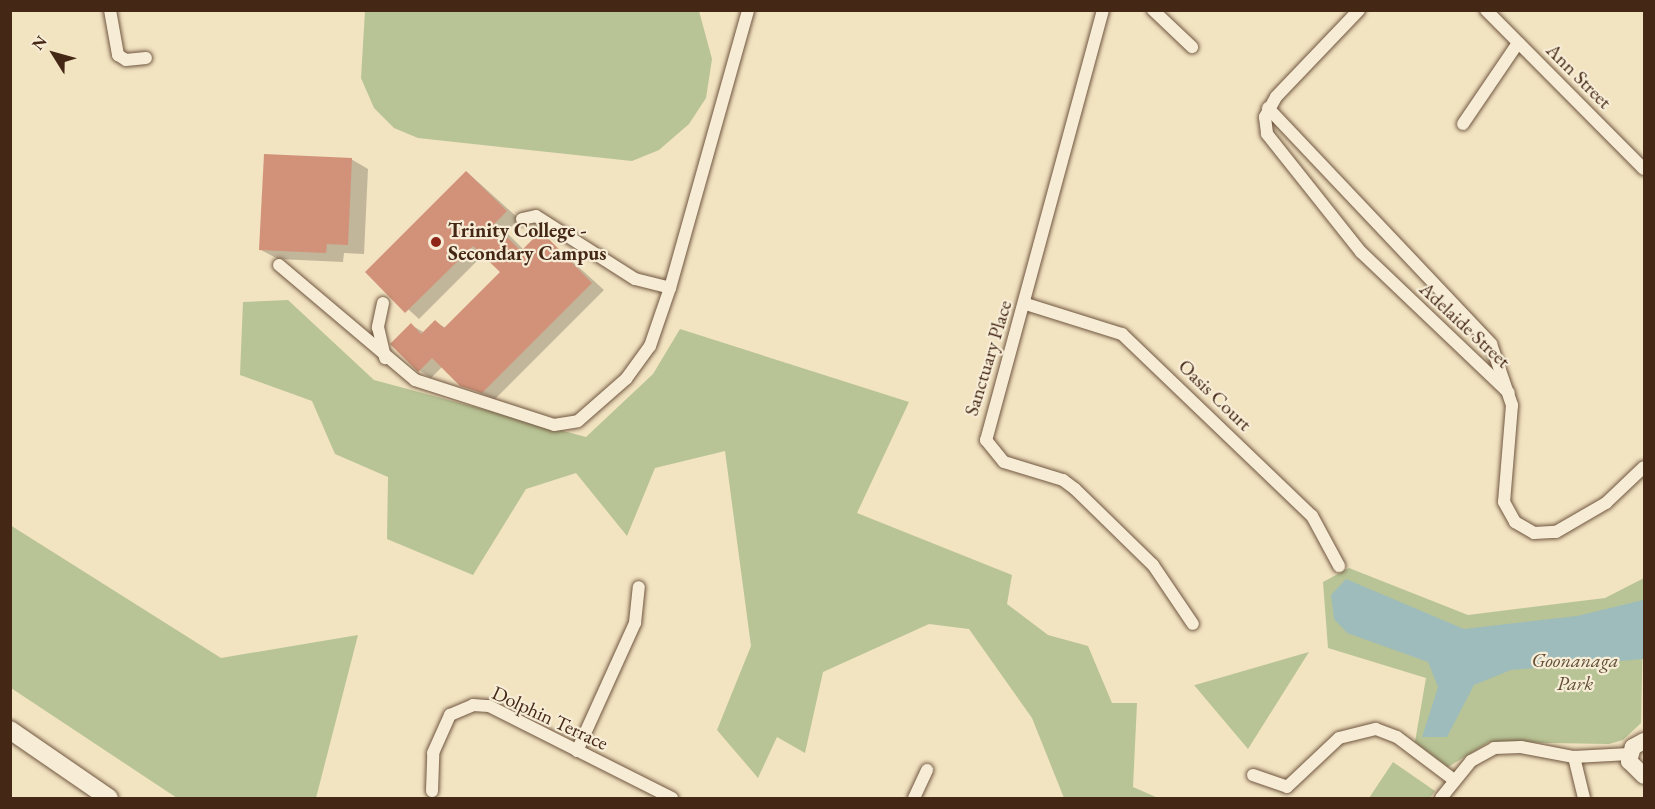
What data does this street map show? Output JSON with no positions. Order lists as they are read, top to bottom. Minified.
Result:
{"streets":{"street":["Ann Street","Adelaide Street","Sanctuary Place","Oasis Court","Dolphin Terrace"]},"crossings":[["Sanctuary Place","Oasis Court"]],"parks":["Goonanaga Park"],"places":["Trinity College - Secondary Campus"],"north":"top left"}
